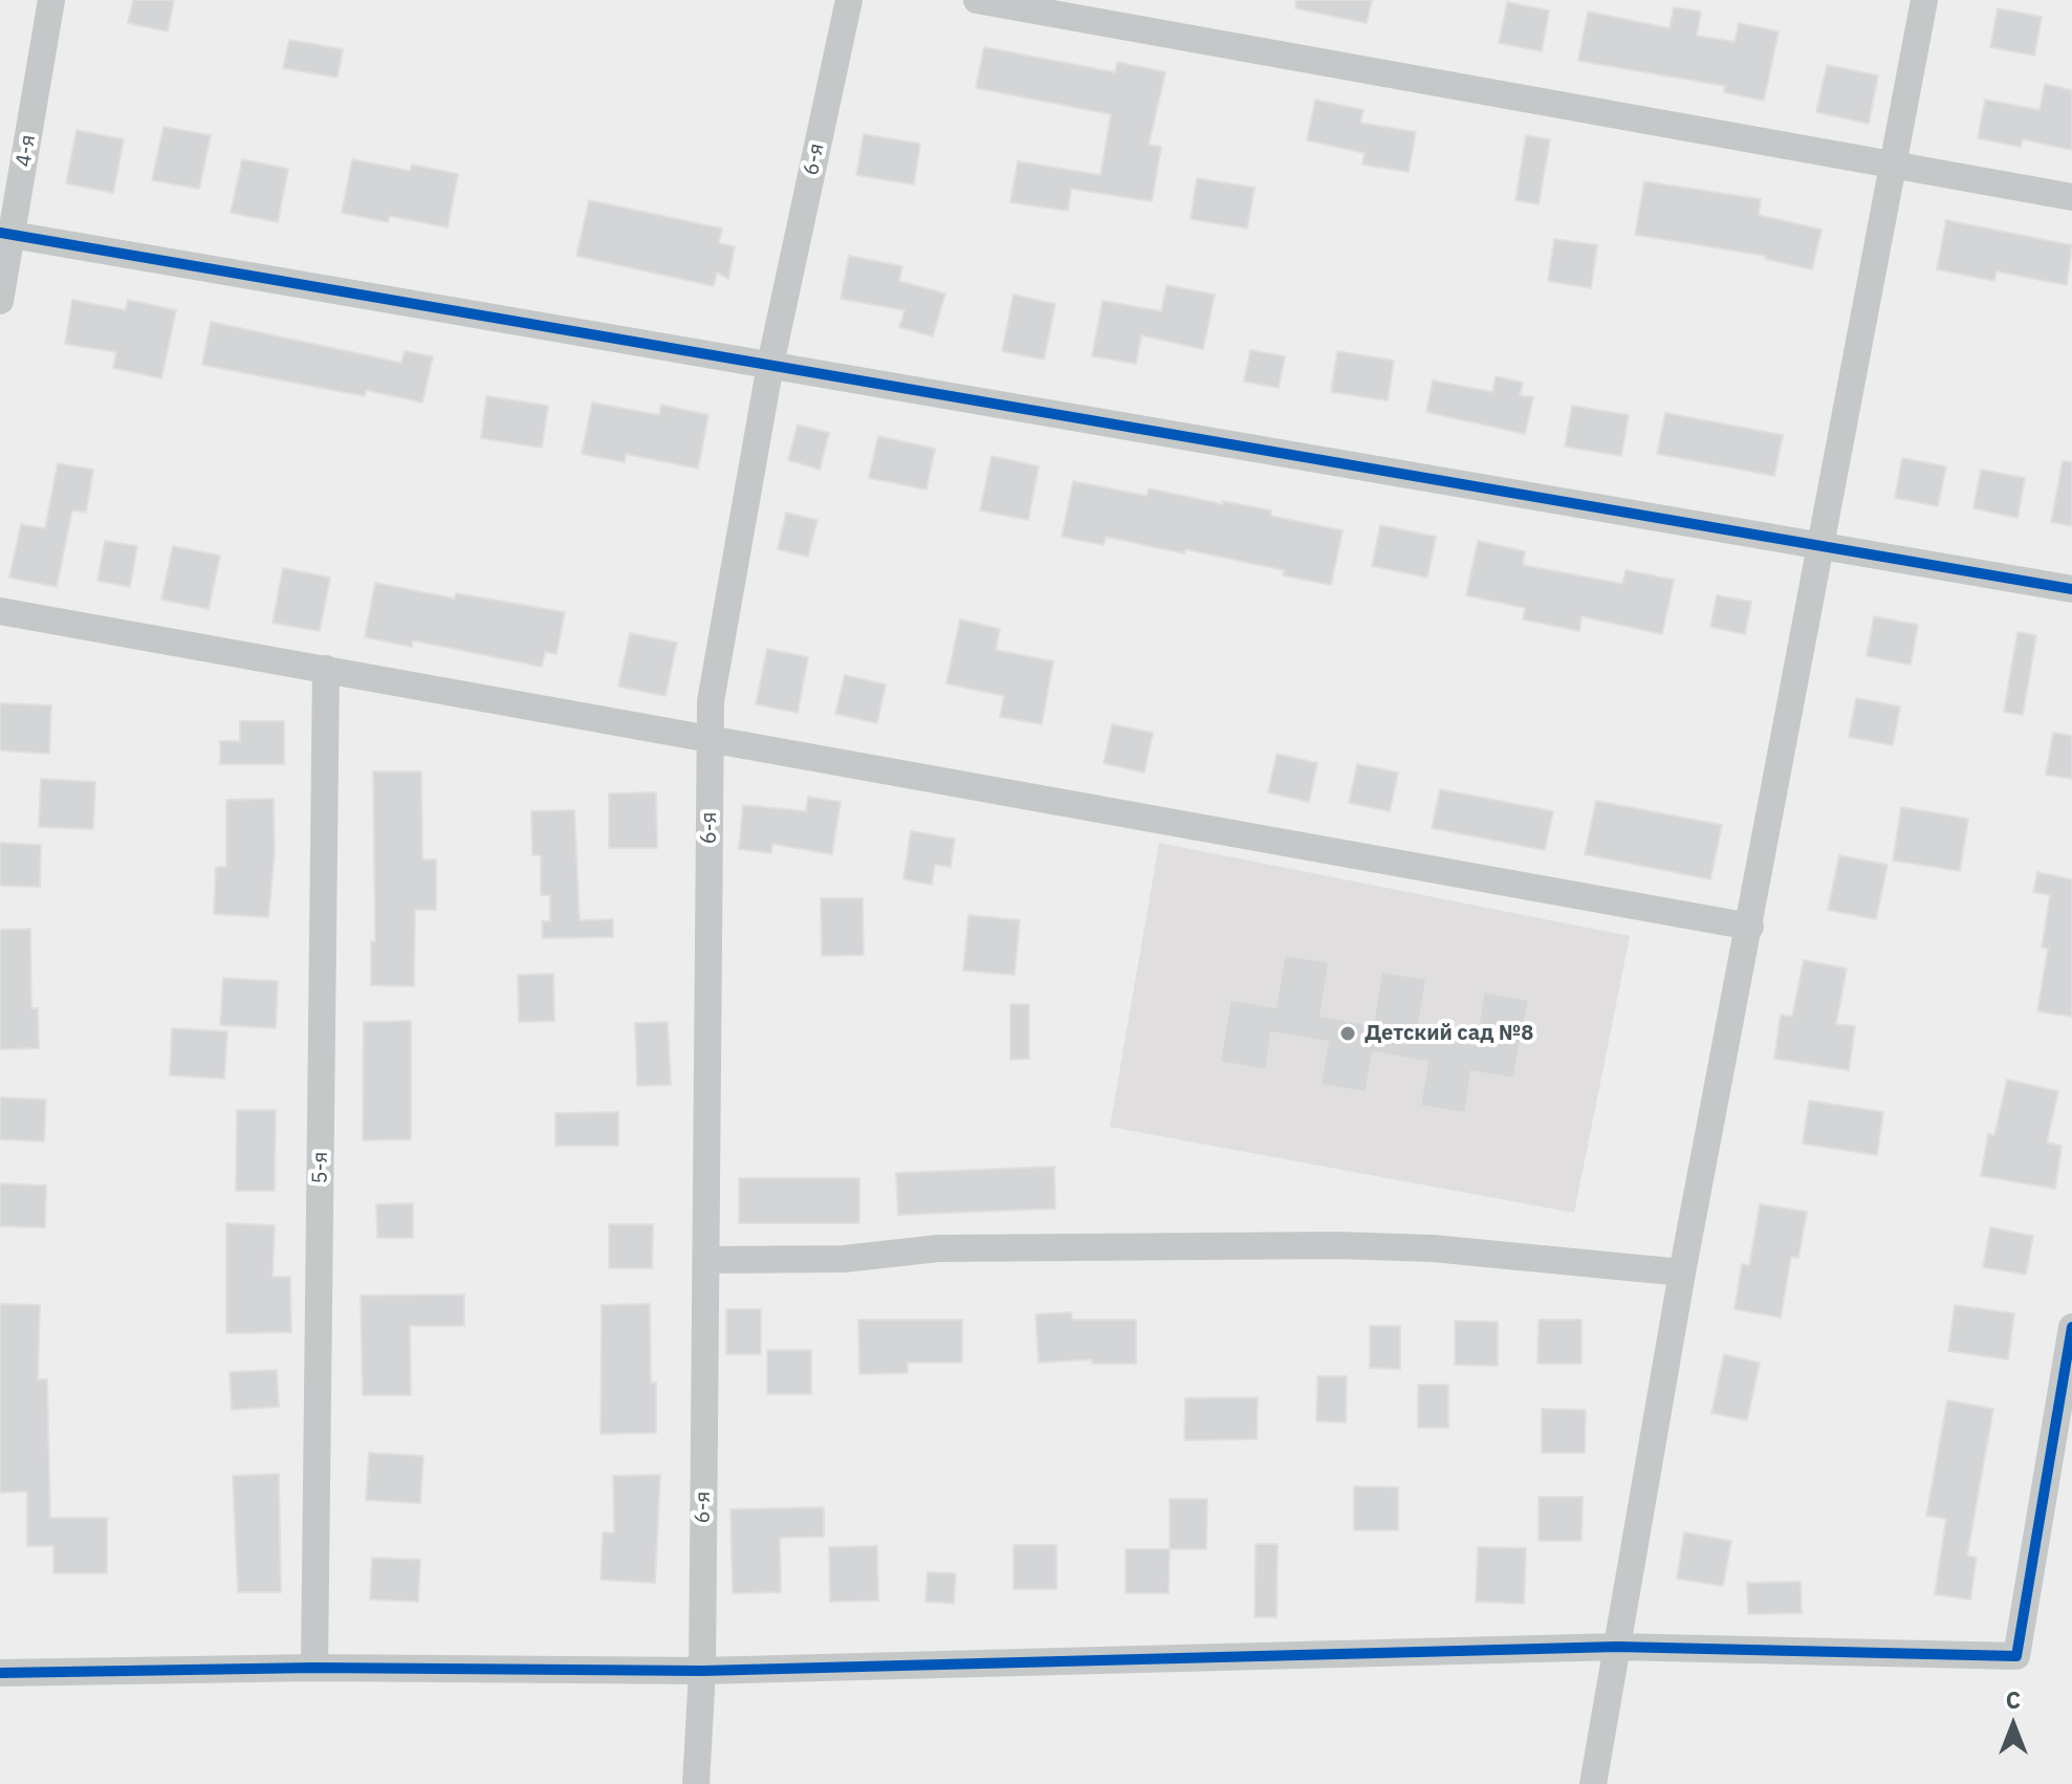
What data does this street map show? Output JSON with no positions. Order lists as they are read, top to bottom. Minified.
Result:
{"streets":{"street":["4-я","6-я","5-я"]},"places":["Детский сад №8"],"north":"top"}
